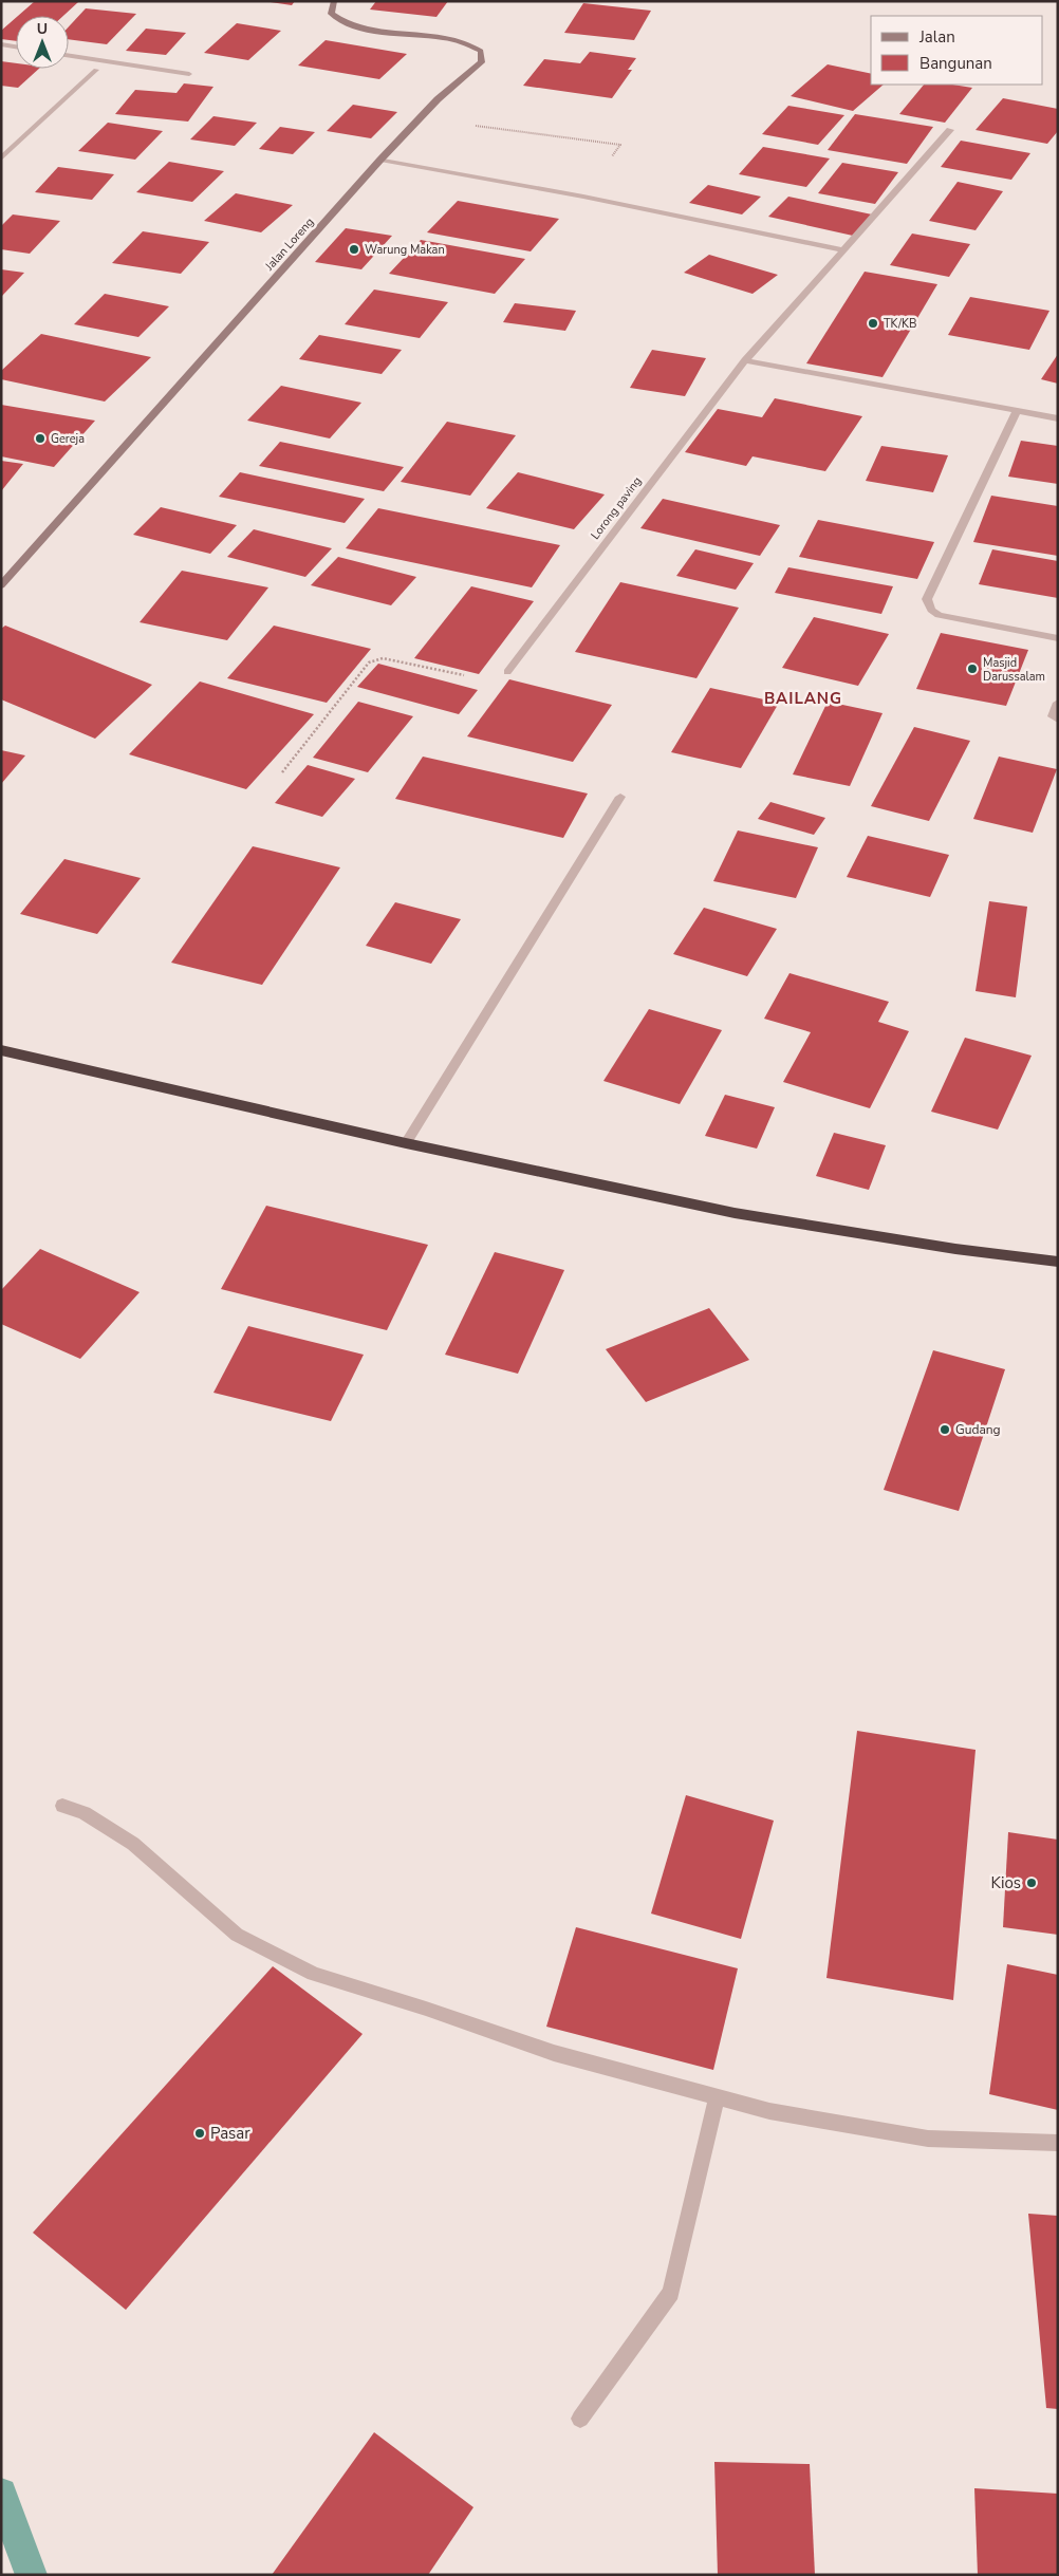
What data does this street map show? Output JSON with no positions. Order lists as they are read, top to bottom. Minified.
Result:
{"streets":{"street":["Jalan Loreng","Lorong paving"]},"districts":["BAILANG"],"places":["Warung Makan","TK/KB","Gereja","Masjid Darussalam","Gudang","Kios","Pasar"],"legend":["Jalan","Bangunan"],"north":"top"}
